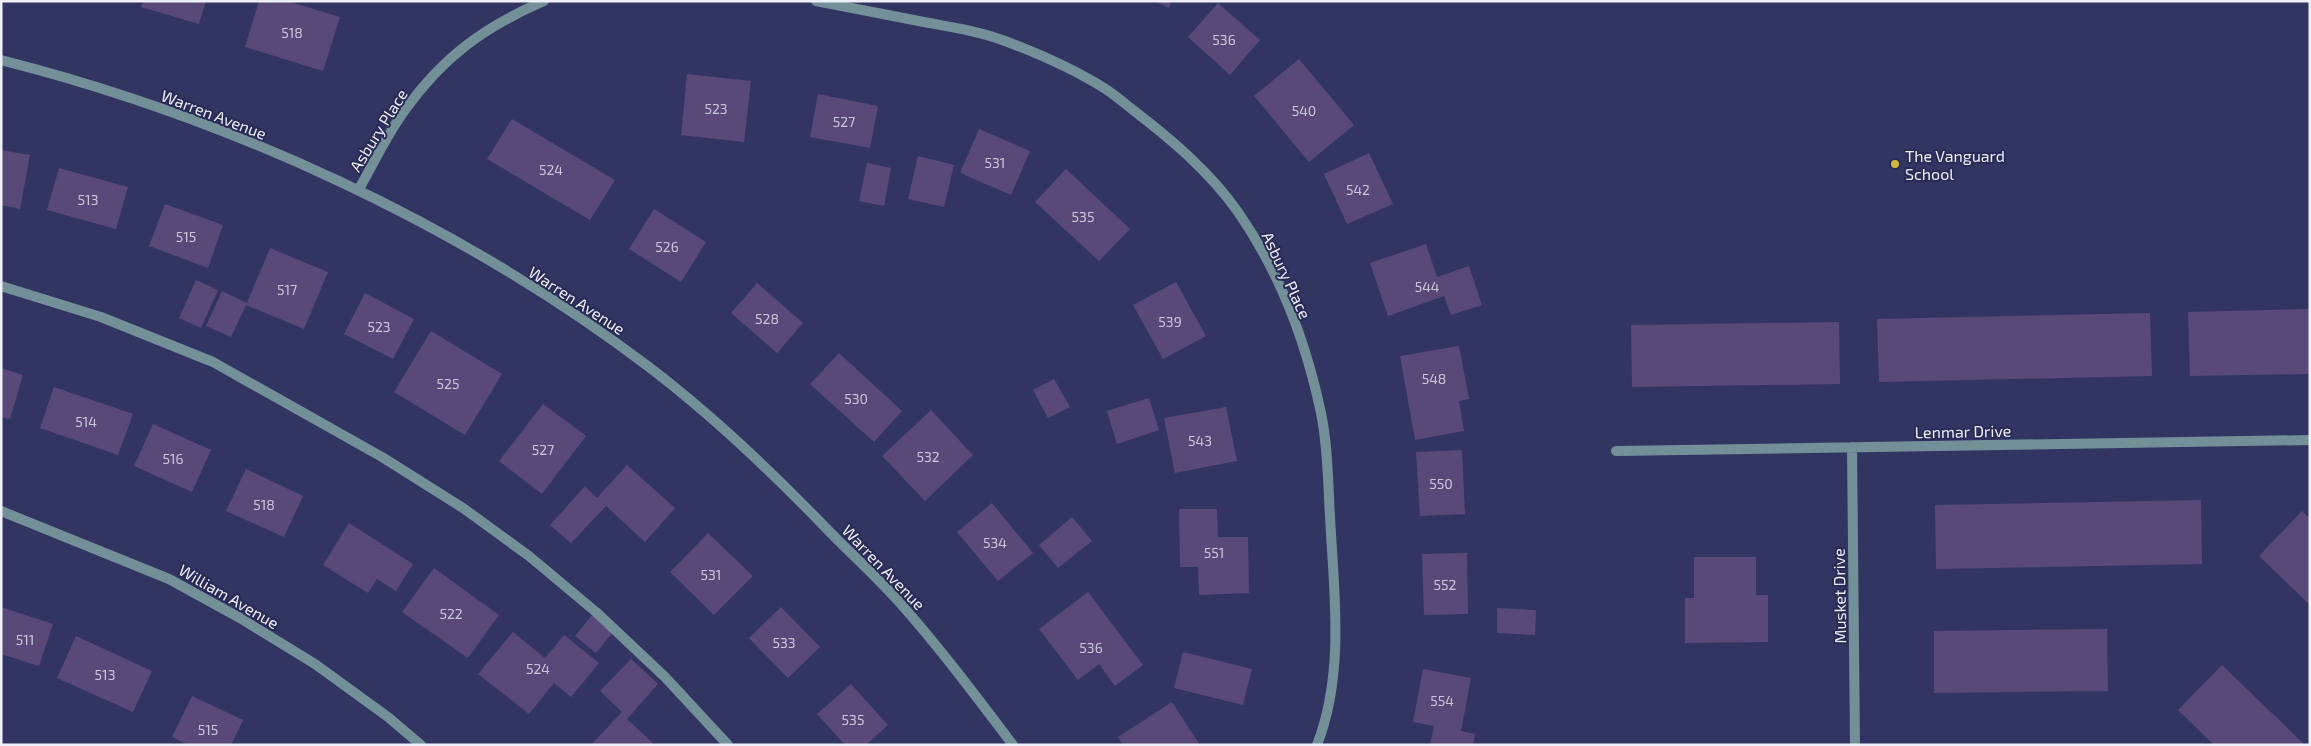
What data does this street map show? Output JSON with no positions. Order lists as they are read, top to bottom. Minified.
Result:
{"streets":{"street":["Warren Avenue","Asbury Place","Lenmar Drive","William Avenue","Musket Drive"]},"crossings":[["Warren Avenue","Asbury Place"],["Lenmar Drive","Musket Drive"]],"places":["The Vanguard School"],"house_numbers":["518","536","523","540","527","531","524","542","513","535","515","526","544","517","528","539","523","548","525","530","514","543","527","532","516","550","518","534","551","531","552","522","511","533","536","524","513","554","535","515"]}
